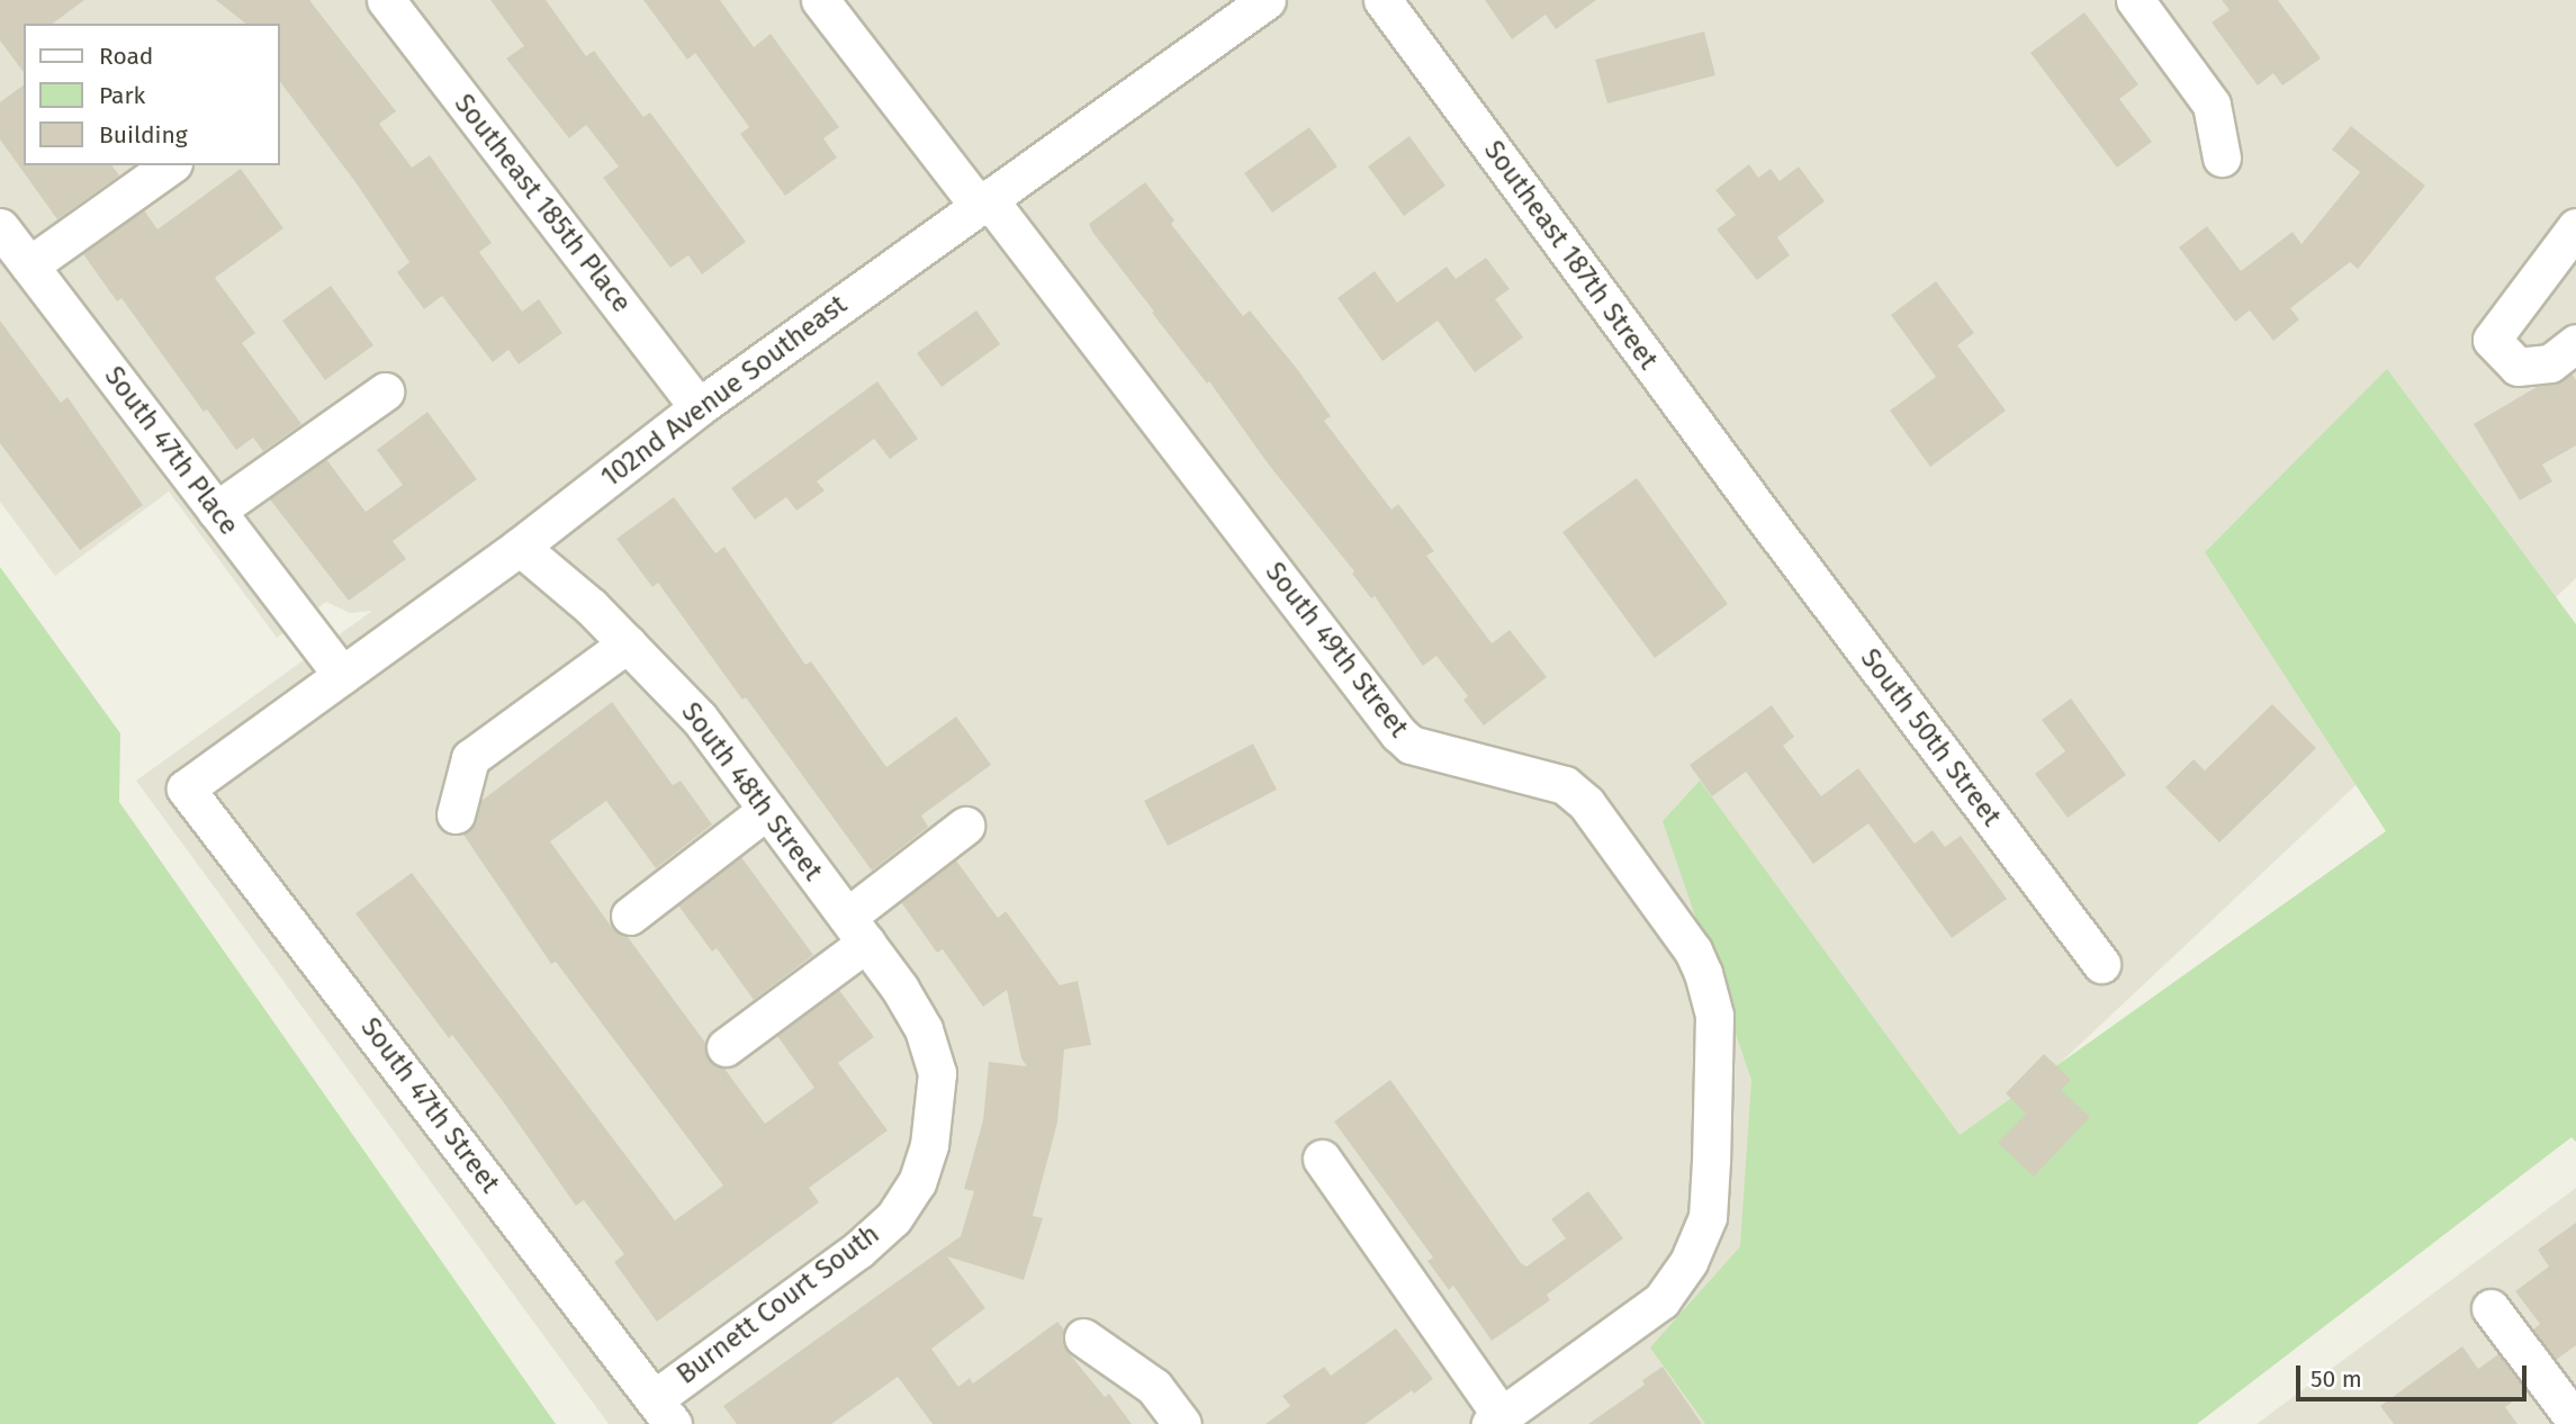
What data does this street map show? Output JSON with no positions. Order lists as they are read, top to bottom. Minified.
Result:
{"streets":{"street":["Southeast 185th Place","Southeast 187th Street","102nd Avenue Southeast","South 47th Place","South 49th Street","South 50th Street","South 48th Street","South 47th Street","Burnett Court South"]},"crossings":[["Southeast 185th Place","102nd Avenue Southeast"],["Southeast 187th Street","South 50th Street"],["102nd Avenue Southeast","South 47th Place"],["102nd Avenue Southeast","South 49th Street"],["102nd Avenue Southeast","South 48th Street"],["102nd Avenue Southeast","South 47th Street"],["South 48th Street","Burnett Court South"],["South 47th Street","Burnett Court South"]],"legend":["Road","Park","Building"],"scale_bar":"50 m"}
